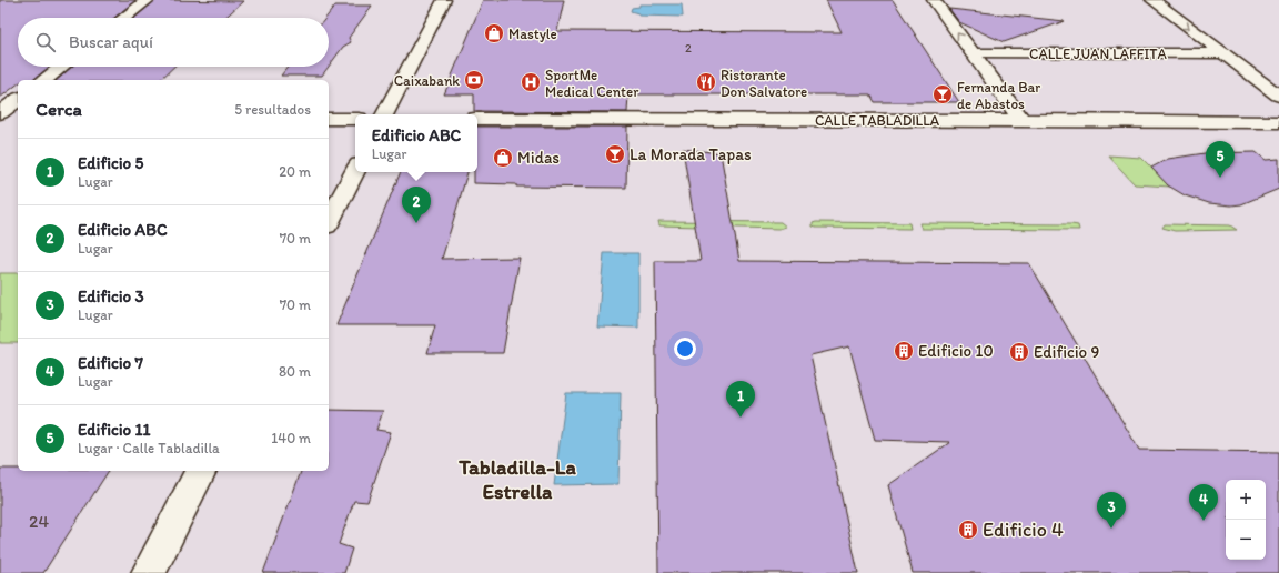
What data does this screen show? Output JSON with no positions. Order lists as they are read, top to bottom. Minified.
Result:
{"streets":{"street":["CALLE JUAN LAFFITA","CALLE TABLADILLA"]},"districts":["Tabladilla-La Estrella"],"places":{"shop":["Mastyle","Midas"],"bank":["Caixabank"],"hospital":["SportMe Medical Center"],"restaurant":["Ristorante Don Salvatore"],"bar":["Fernanda Bar de Abastos","La Morada Tapas"],"building":["Edificio 10","Edificio 9","Edificio 4"]},"house_numbers":["2","24"],"page":{"search":"Buscar aquí","heading":["Cerca","5 resultados"],"popup":["Edificio ABC","Lugar"],"list":[{"mark":"1","name":"Edificio 5","note":"Lugar","value":"20 m"},{"mark":"2","name":"Edificio ABC","note":"Lugar","value":"70 m"},{"mark":"3","name":"Edificio 3","note":"Lugar","value":"70 m"},{"mark":"4","name":"Edificio 7","note":"Lugar","value":"80 m"},{"mark":"5","name":"Edificio 11","note":"Lugar · Calle Tabladilla","value":"140 m"}],"pins":["5","2","1","4","3"],"map_buttons":["+","−"]}}
